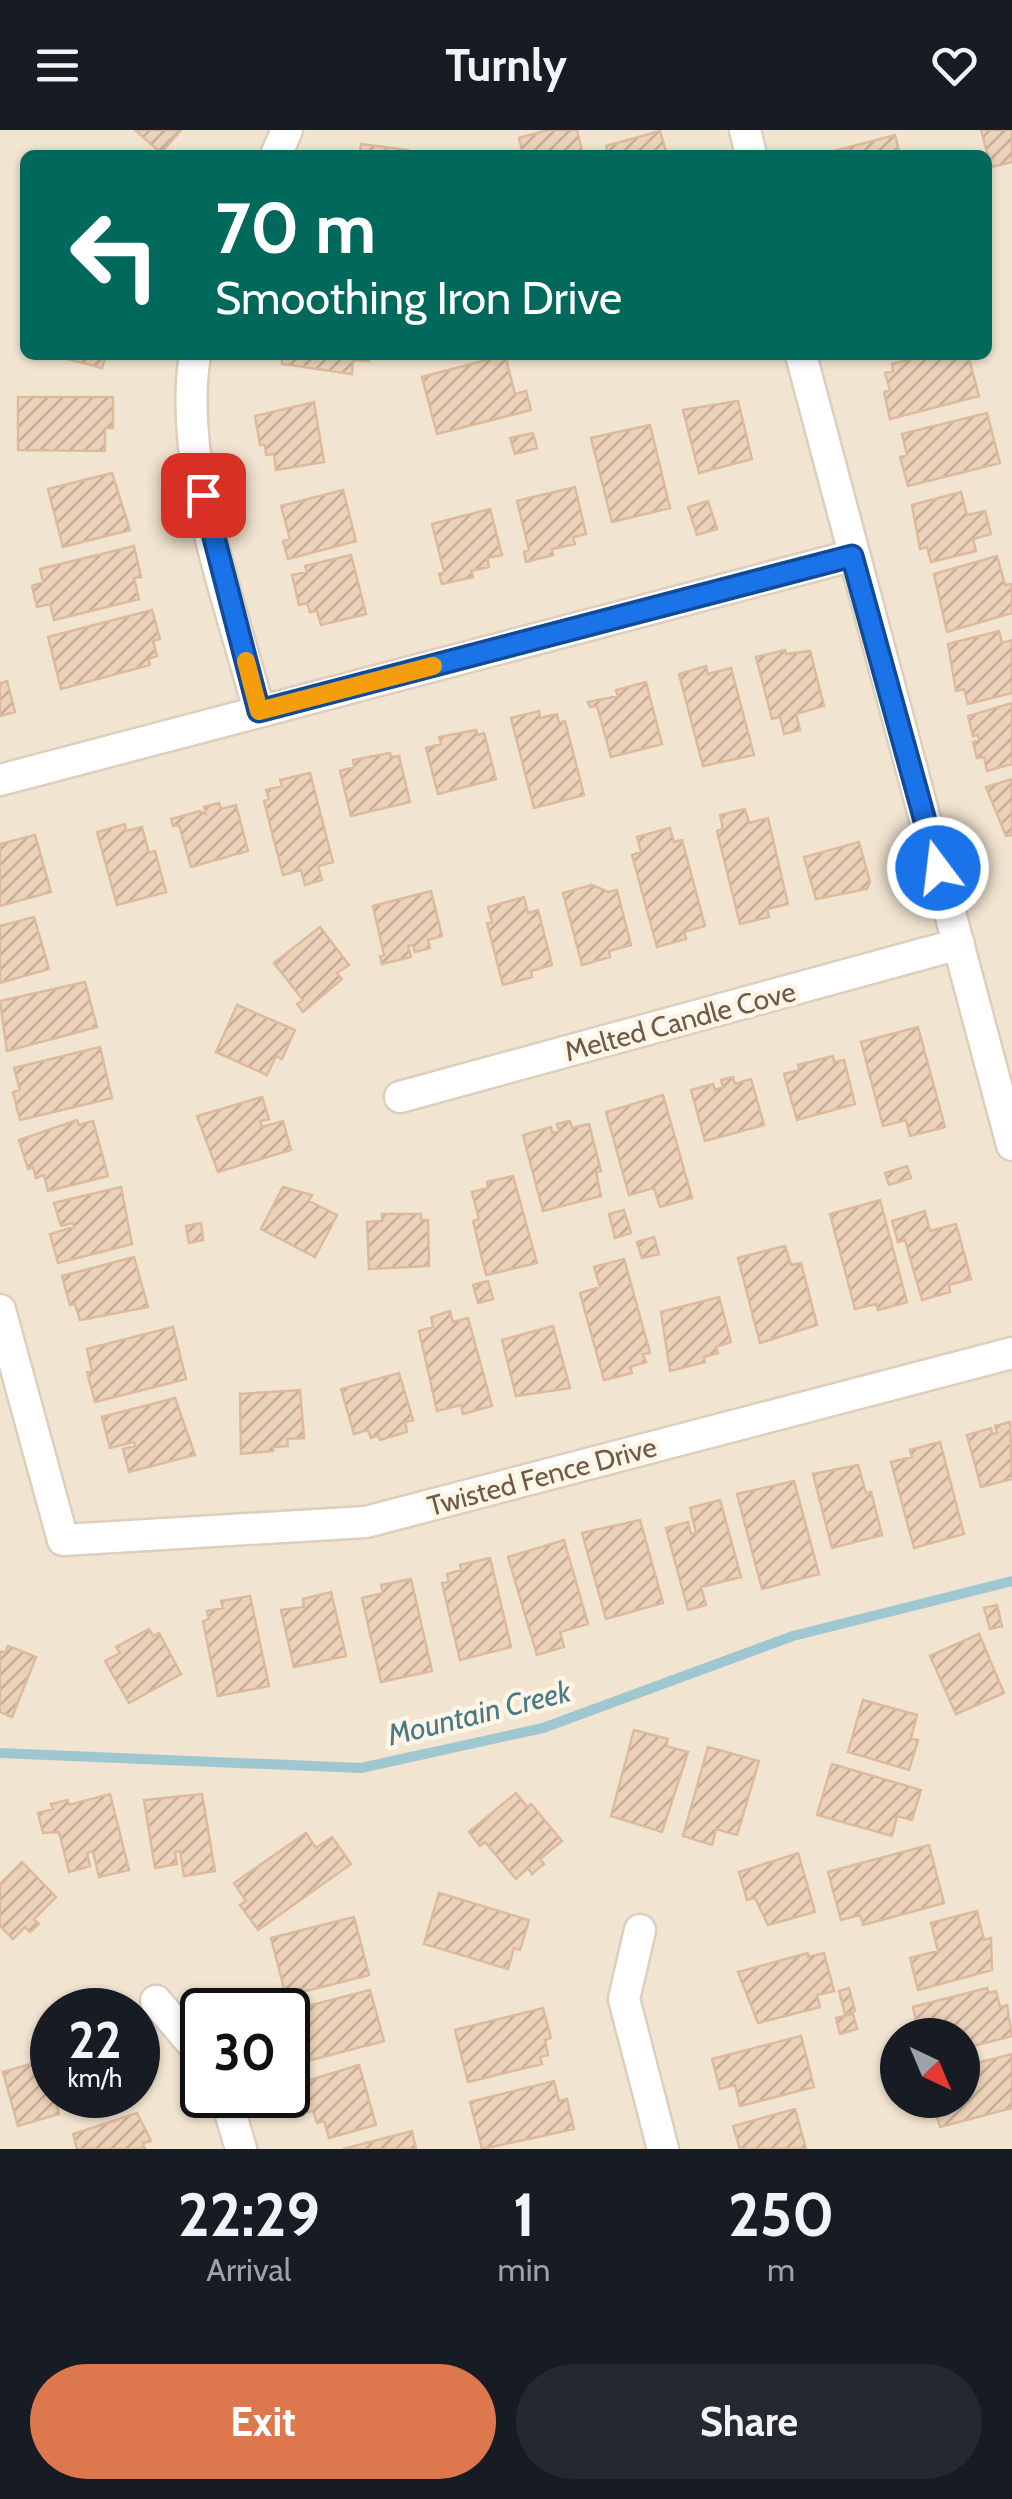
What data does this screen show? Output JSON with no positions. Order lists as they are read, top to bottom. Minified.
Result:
{"streets":{"street":["Melted Candle Cove","Twisted Fence Drive"]},"water":["Mountain Creek"],"north":"bottom right","page":{"header":"Turnly","turn":["70 m","Smoothing Iron Drive"],"speed":"22 km/h","limit":"30","eta":["22:29","Arrival","1","min","250","m"],"buttons":["Exit","Share"]}}
